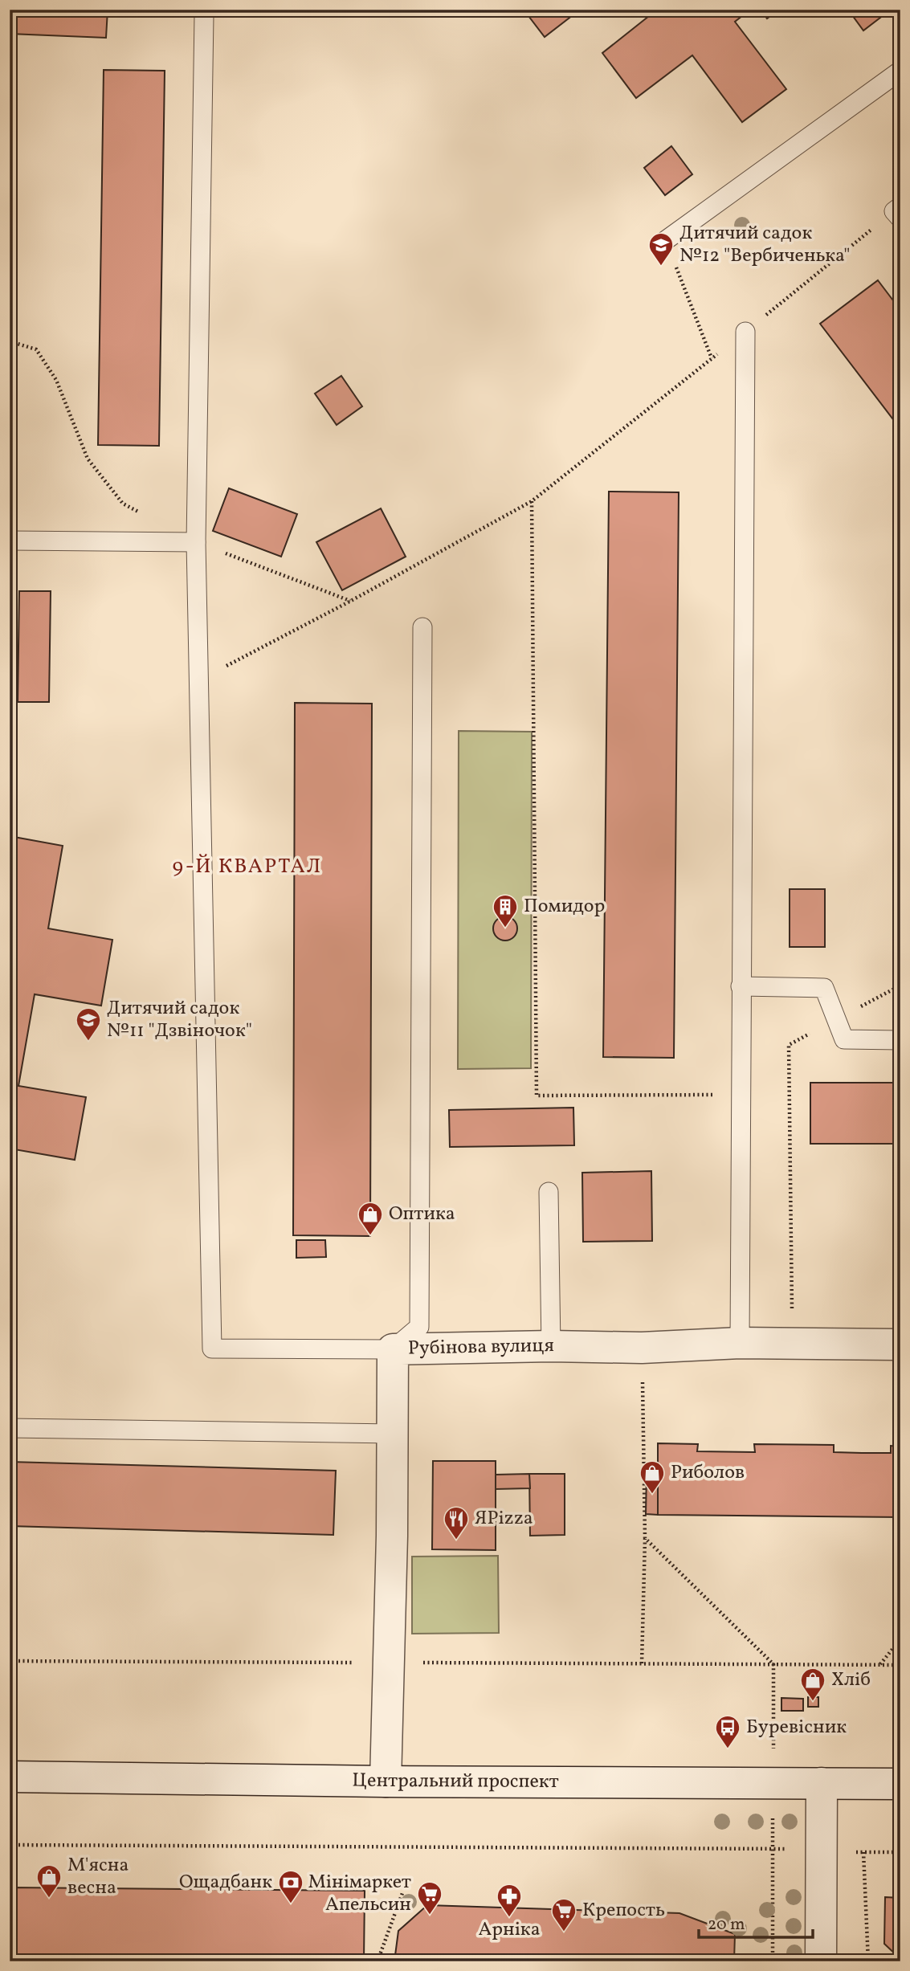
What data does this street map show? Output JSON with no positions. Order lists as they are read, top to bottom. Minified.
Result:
{"streets":{"street":["Рубінова вулиця","Центральний проспект"]},"crossings":[["Рубінова вулиця","Центральний проспект"]],"districts":["9-Й КВАРТАЛ"],"places":{"school or university":["Дитячий садок №12 \"Вербиченька\"","Дитячий садок №11 \"Дзвіночок\""],"building":["Помидор"],"shop":["Оптика","Риболов","Хліб","М'ясна весна"],"restaurant":["ЯPizza"],"bus stop":["Буревісник"],"bank":["Ощадбанк"],"supermarket":["Мінімаркет Апельсин","Крепость"],"pharmacy":["Арніка"]},"scale_bar":"20 m"}
